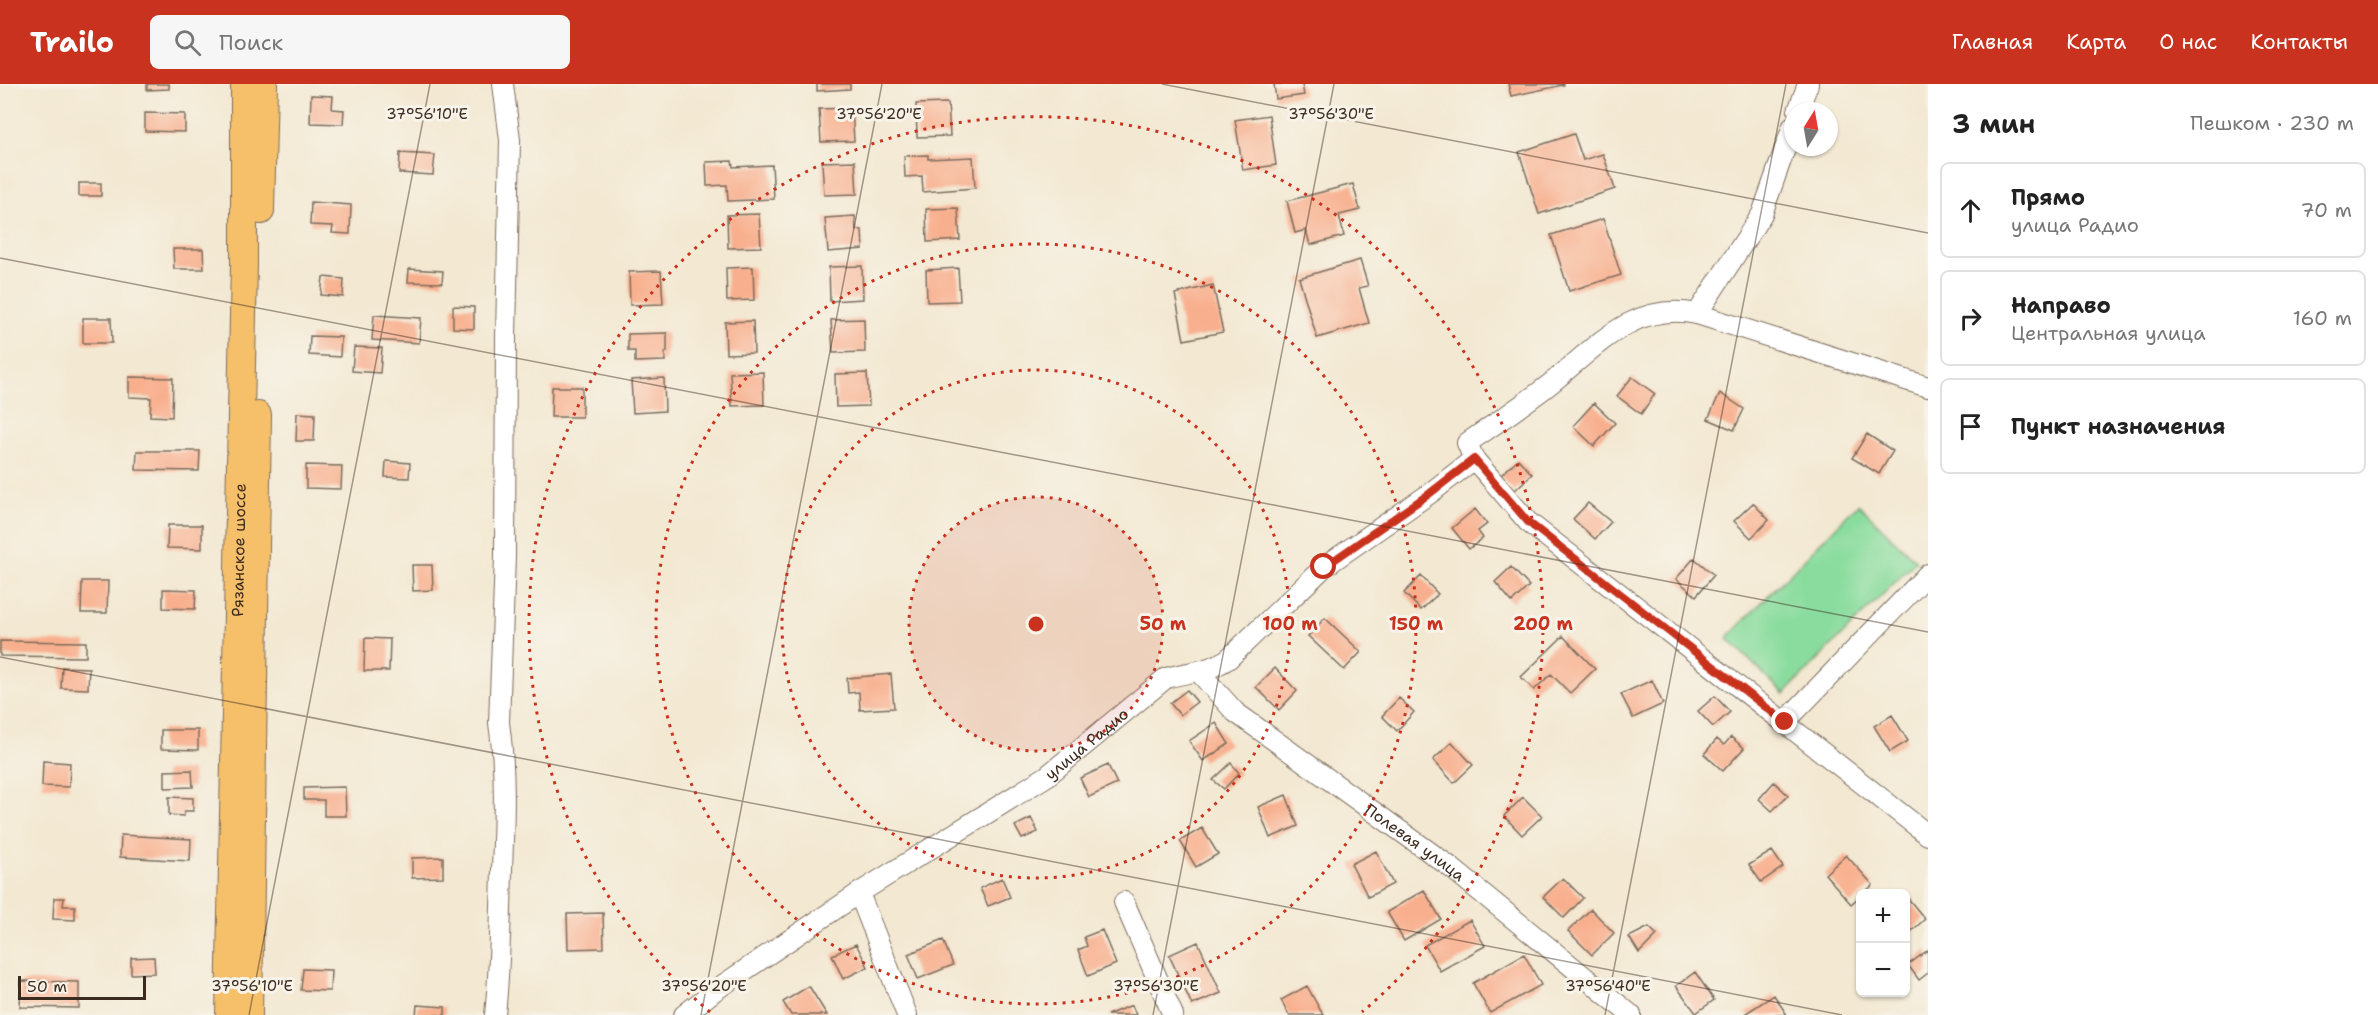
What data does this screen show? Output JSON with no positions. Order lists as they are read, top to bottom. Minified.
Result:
{"streets":{"main road":["Рязанское шоссе"],"street":["улица Радио","Полевая улица"]},"crossings":[["улица Радио","Полевая улица"]],"scale_bar":"50 m","north":"top","page":{"header":"Trailo","search":"Поиск","nav":["Главная","Карта","О нас","Контакты"],"heading":["3 мин","Пешком · 230 m"],"list":[["Прямо","улица Радио","70 m"],["Направо","Центральная улица","160 m"],"Пункт назначения"],"map_buttons":["+","−"],"scale":"50 m"},"coordinates":["37°56'10\"E","37°56'20\"E","37°56'30\"E","37°56'40\"E"],"rings":["50 m","100 m","150 m","200 m"]}
